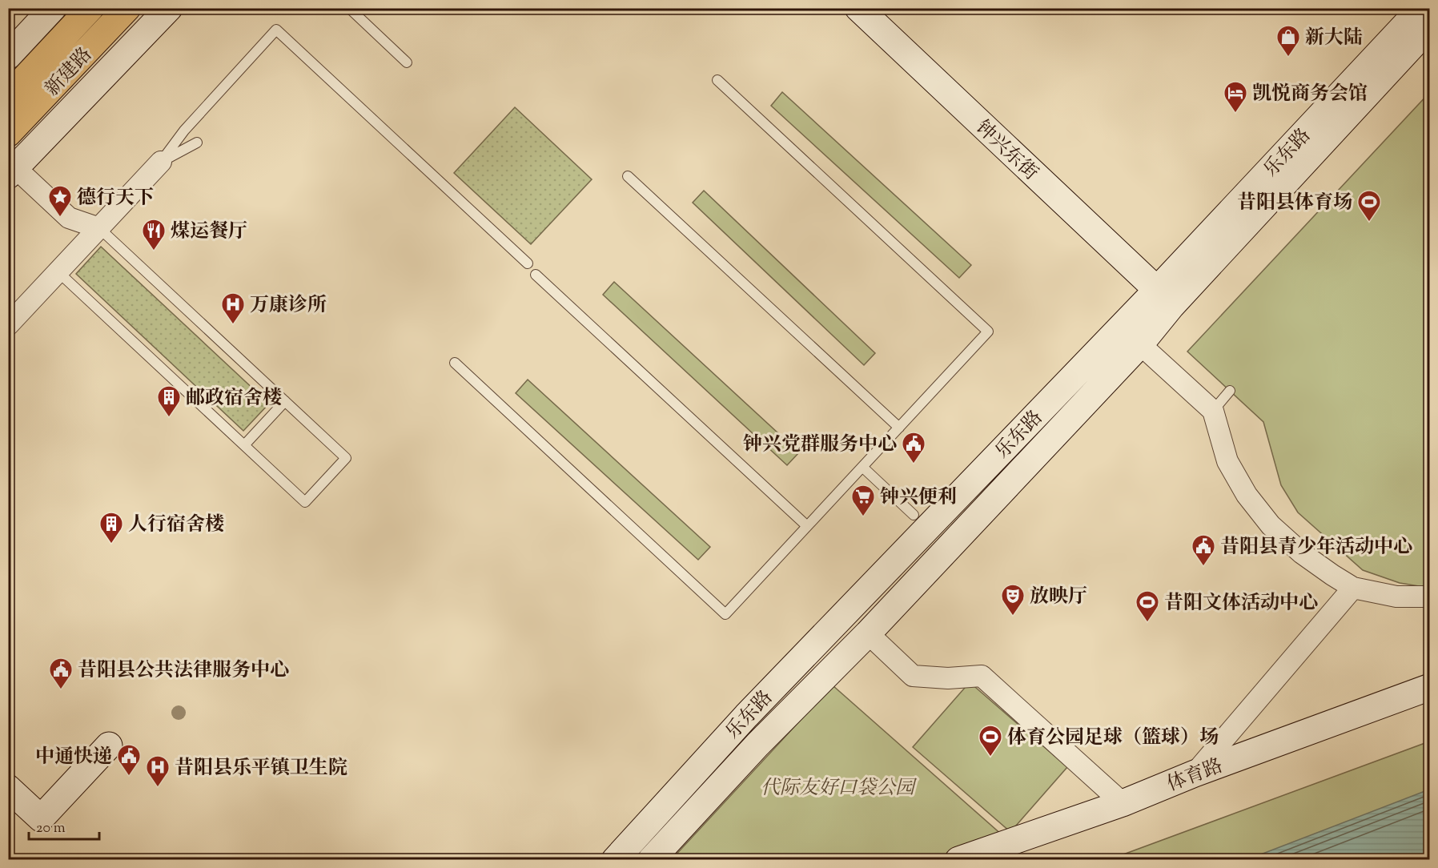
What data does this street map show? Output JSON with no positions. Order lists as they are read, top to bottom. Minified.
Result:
{"streets":{"main road":["新建路","钟兴东街","乐东路","体育路"]},"crossings":[["钟兴东街","乐东路"]],"parks":["代际友好口袋公园"],"places":{"shop":["新大陆"],"hotel":["凯悦商务会馆"],"place":["德行天下"],"sports":["昔阳县体育场","昔阳文体活动中心","体育公园足球（篮球）场"],"restaurant":["煤运餐厅"],"hospital":["万康诊所","昔阳县乐平镇卫生院"],"building":["邮政宿舍楼","人行宿舍楼"],"public building":["钟兴党群服务中心","昔阳县青少年活动中心","昔阳县公共法律服务中心","中通快递"],"supermarket":["钟兴便利"],"theatre":["放映厅"]},"scale_bar":"20 m"}
